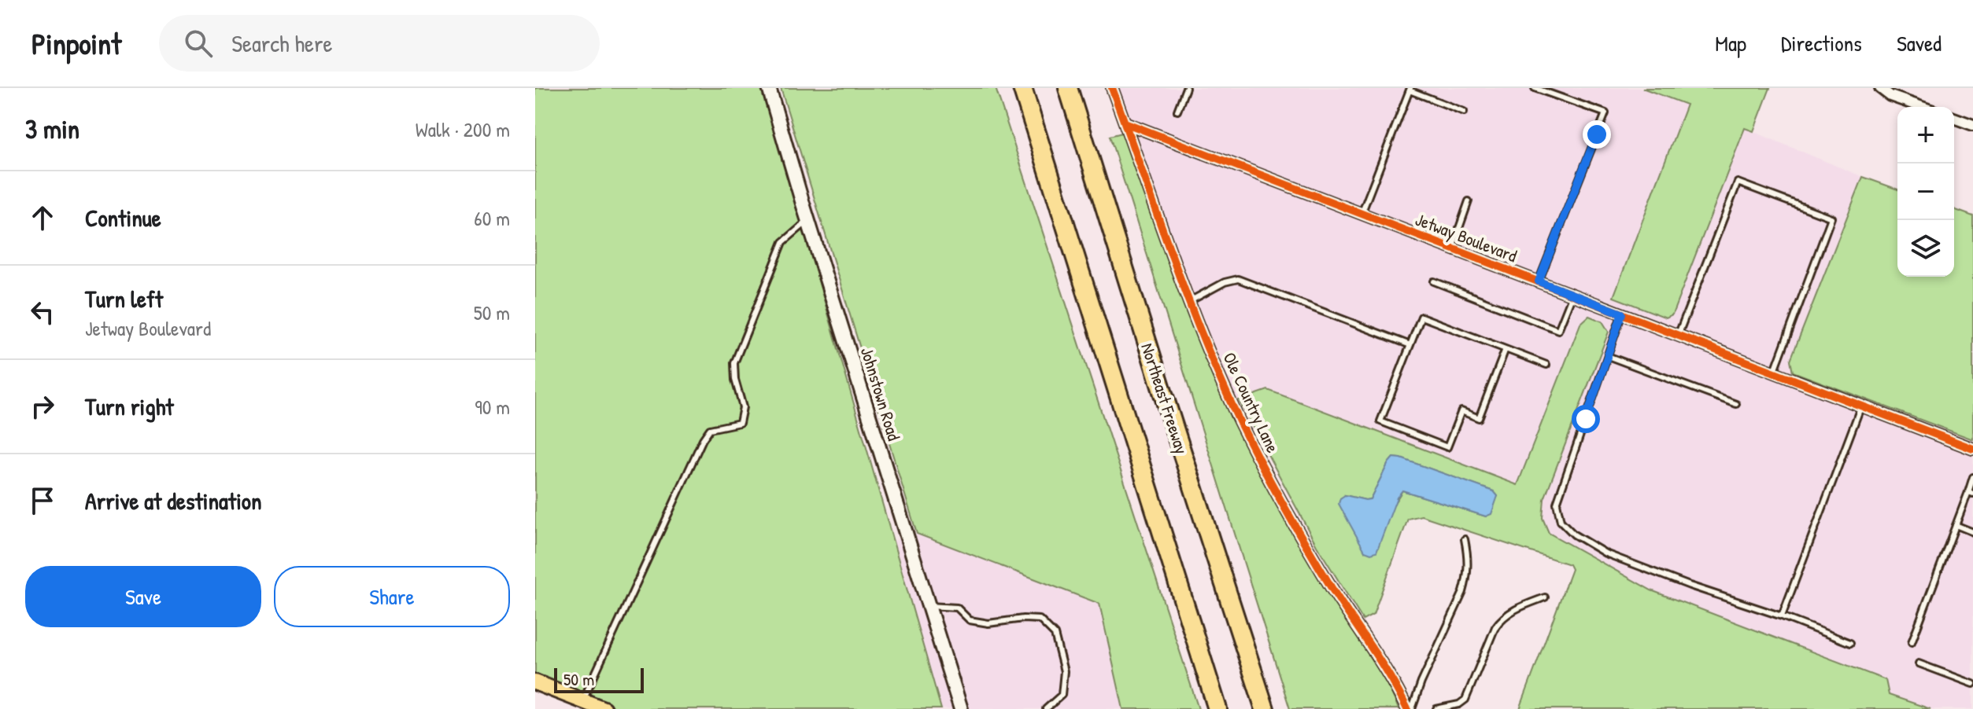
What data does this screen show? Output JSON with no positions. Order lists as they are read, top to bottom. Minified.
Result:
{"streets":{"highway":["Northeast Freeway"],"main road":["Johnstown Road"],"street":["Jetway Boulevard","Ole Country Lane"]},"crossings":[["Jetway Boulevard","Ole Country Lane"]],"scale_bar":"50 m","page":{"header":"Pinpoint","search":"Search here","nav":["Map","Directions","Saved"],"heading":["3 min","Walk · 200 m"],"map_buttons":["+","−"],"list":[["Continue","60 m"],["Turn left","Jetway Boulevard","50 m"],["Turn right","90 m"],"Arrive at destination"],"buttons":["Save","Share"],"scale":"50 m"}}
